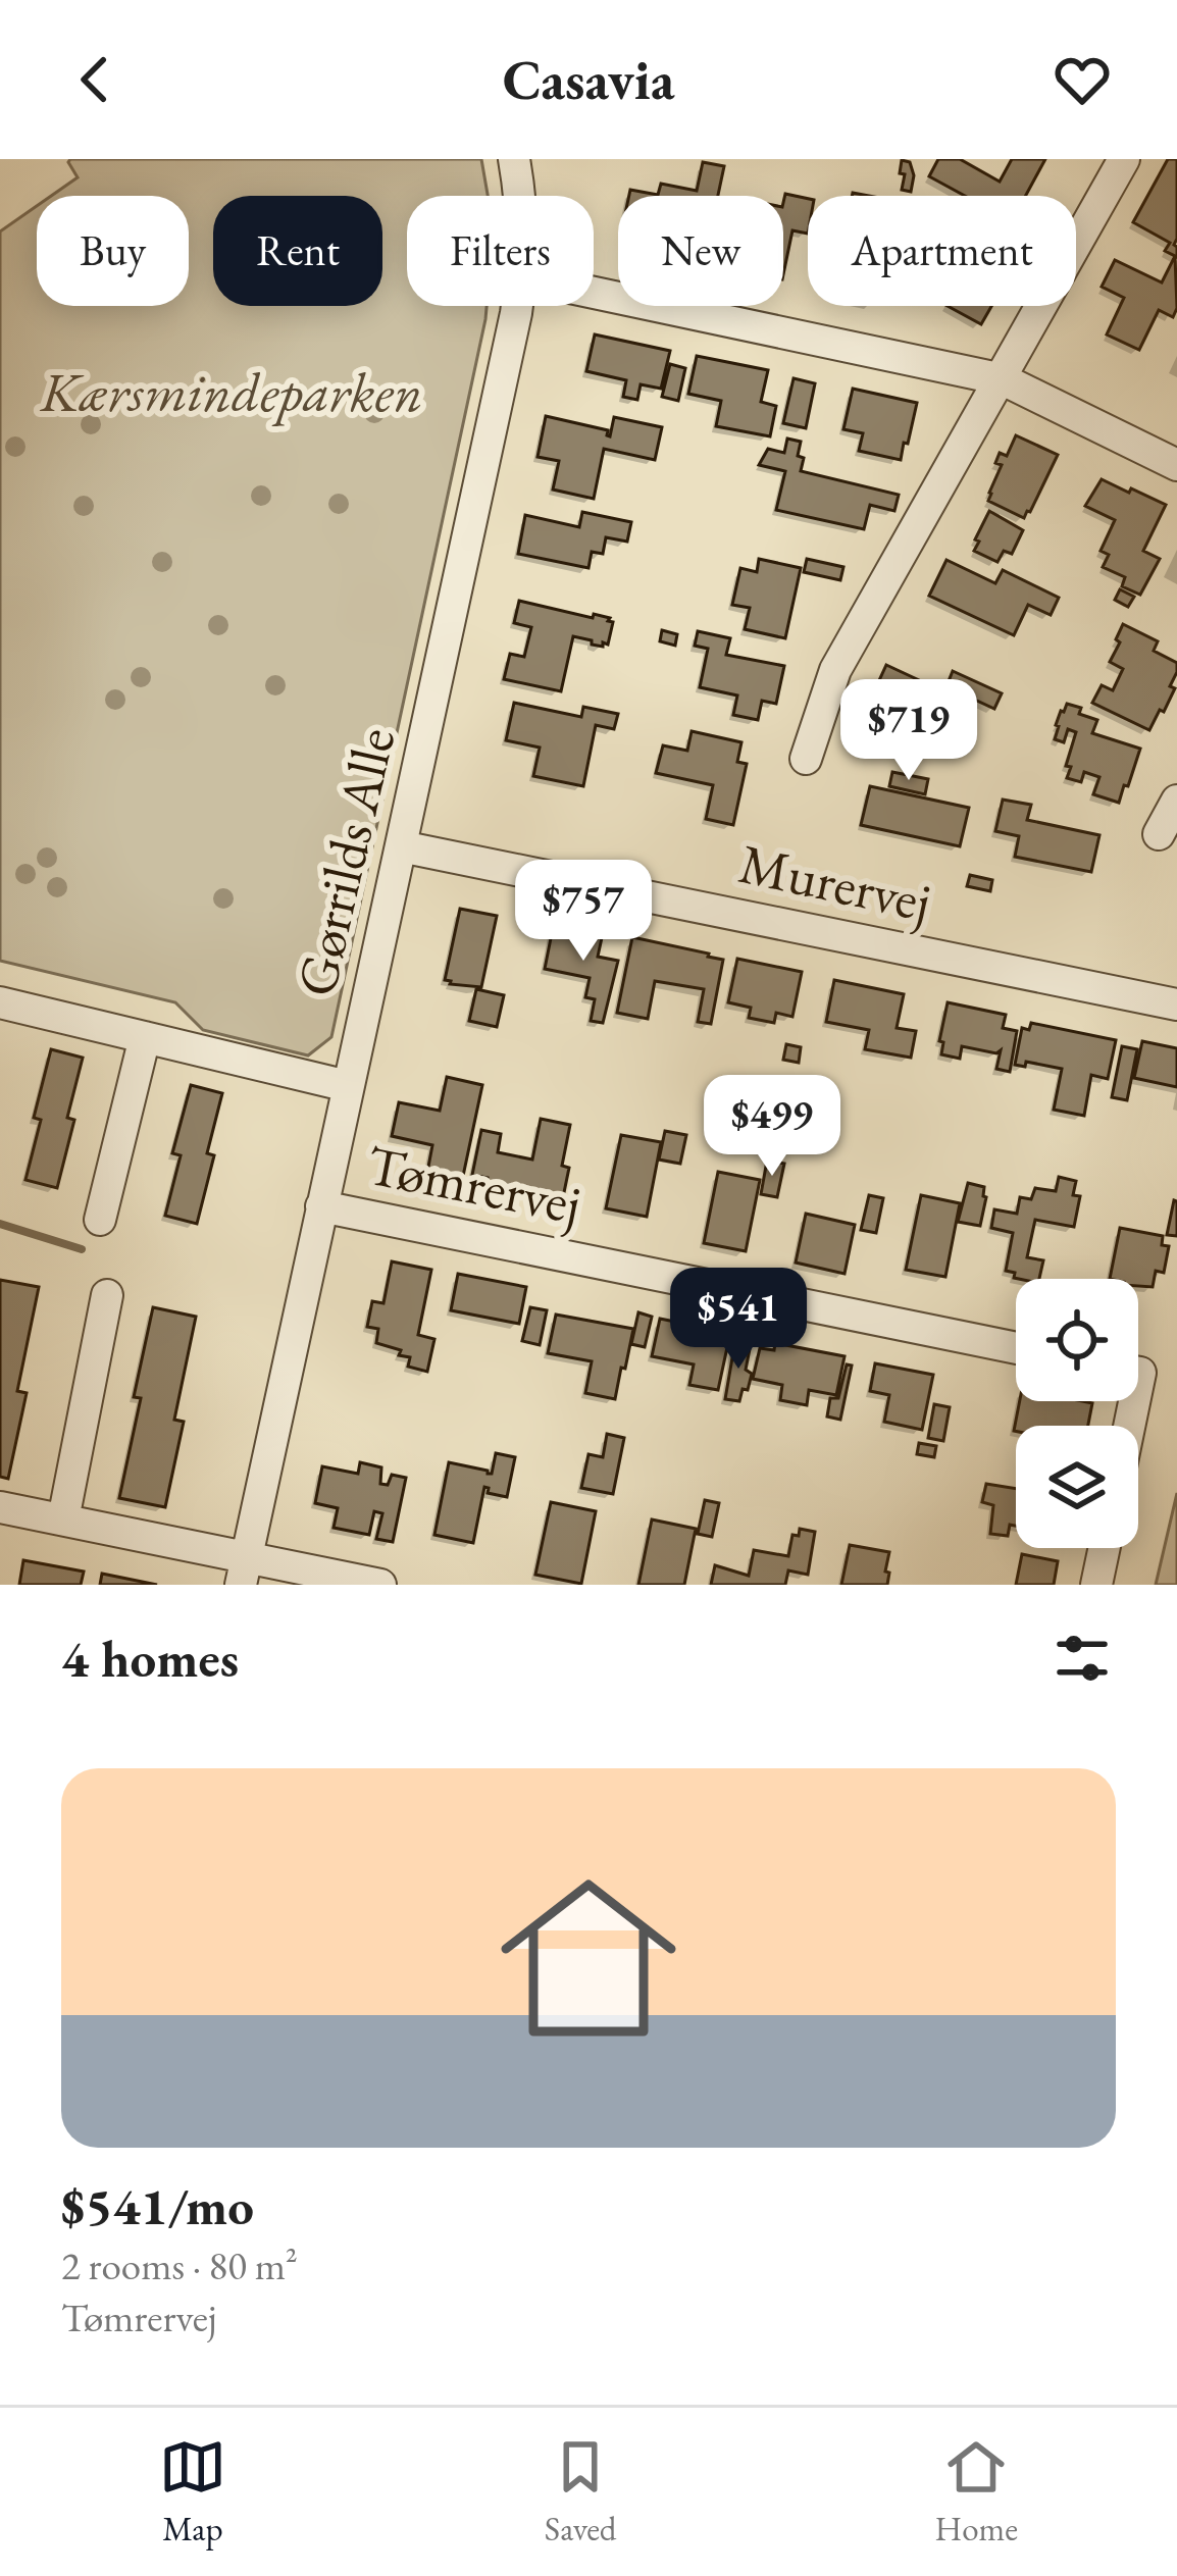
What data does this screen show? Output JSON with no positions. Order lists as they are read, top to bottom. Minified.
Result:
{"streets":{"street":["Gørrilds Alle","Murervej","Tømrervej"]},"crossings":[["Gørrilds Alle","Murervej"],["Gørrilds Alle","Tømrervej"]],"parks":["Kærsmindeparken"],"page":{"header":"Casavia","chip":["Buy","Rent","Filters","New","Apartment"],"price":["$719","$757","$499","$541"],"heading":"4 homes","list":[{"name":"$541/mo","note":"2 rooms · 80 m² · Tømrervej"}],"tabs":["Map","Saved","Home"]}}
